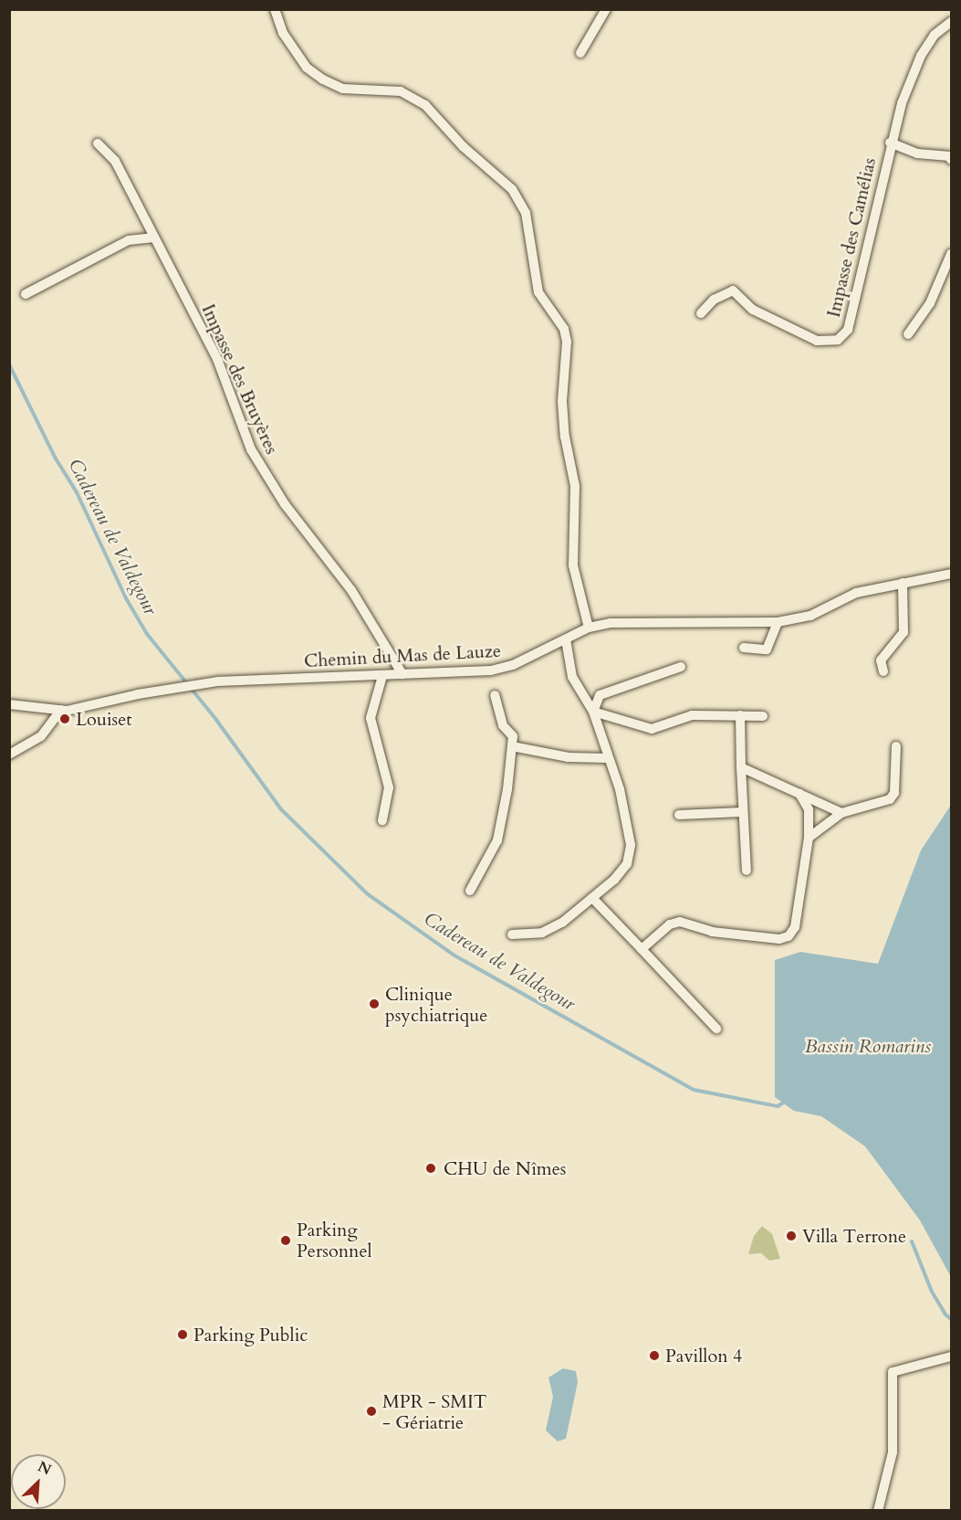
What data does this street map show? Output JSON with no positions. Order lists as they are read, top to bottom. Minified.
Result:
{"streets":{"street":["Impasse des Camélias","Impasse des Bruyères","Chemin du Mas de Lauze"]},"crossings":[["Impasse des Bruyères","Chemin du Mas de Lauze"]],"water":["Cadereau de Valdegour","Bassin Romarins"],"places":["Louiset","Clinique psychiatrique","CHU de Nîmes","Villa Terrone","Parking Personnel","Parking Public","Pavillon 4","MPR - SMIT - Gériatrie"],"north":"top right"}
